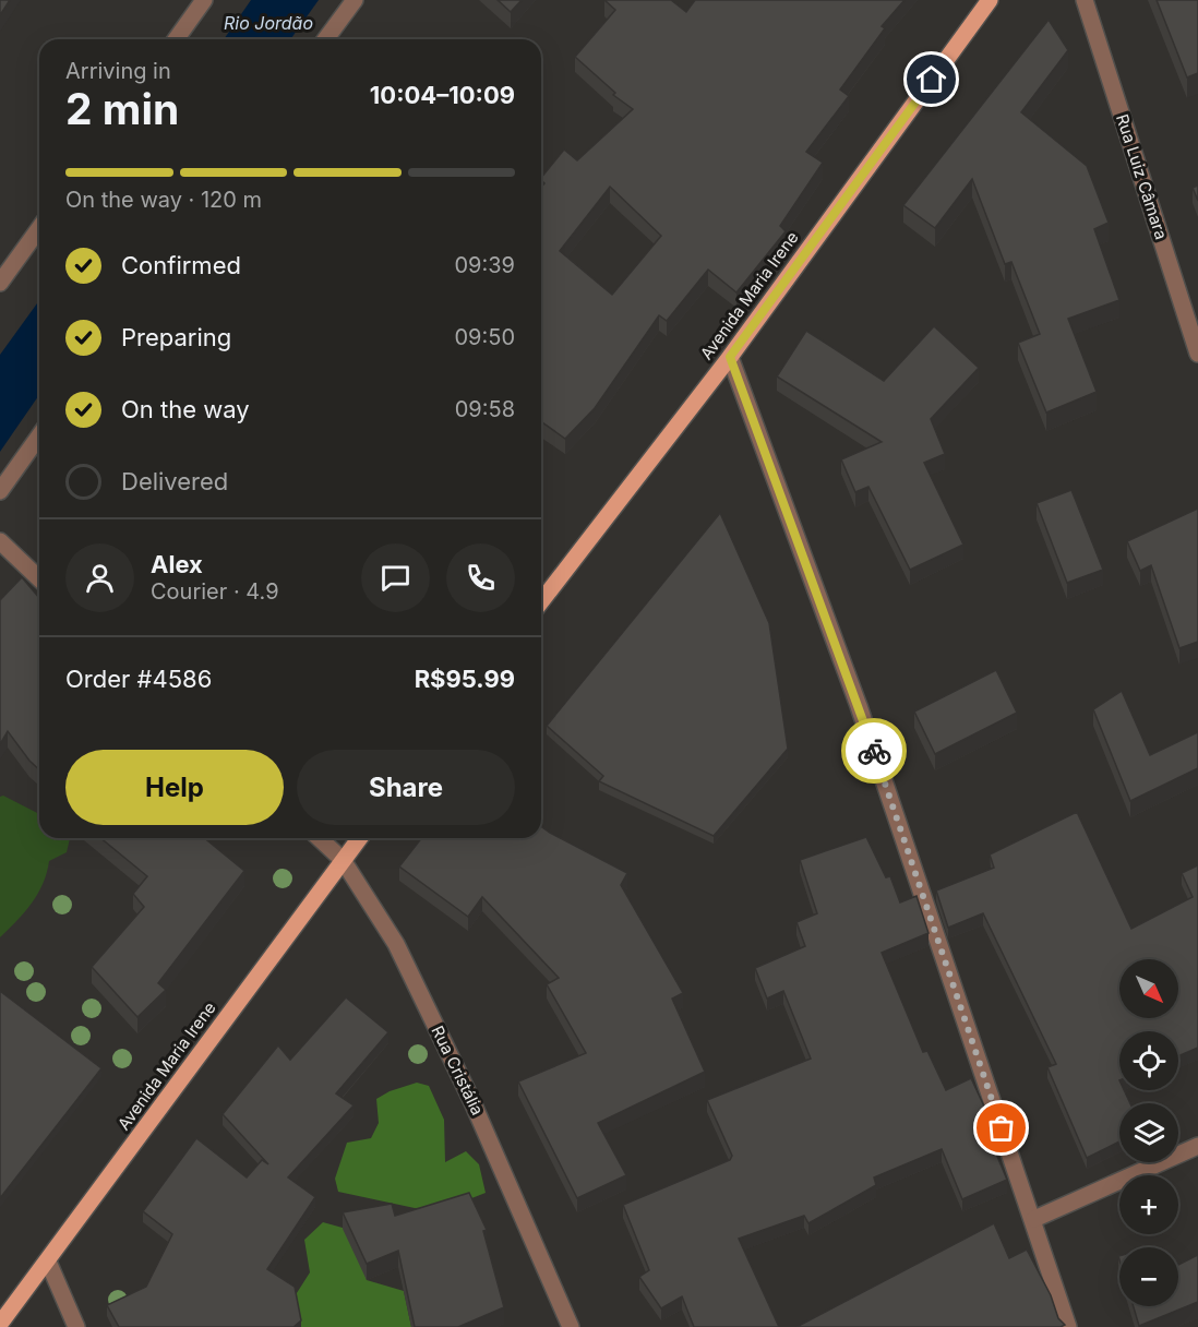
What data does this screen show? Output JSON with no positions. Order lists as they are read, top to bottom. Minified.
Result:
{"streets":{"main road":["Avenida Maria Irene"],"street":["Rua Luiz Câmara","Rua Cristália"]},"crossings":[["Avenida Maria Irene","Rua Cristália"]],"water":["Rio Jordão"],"north":"bottom right","page":{"heading":["2 min","Arriving in","10:04–10:09"],"panel":["Alex","Courier · 4.9","Order #4586","R$95.99"],"bar":"On the way · 120 m","list":[["Confirmed","09:39"],["Preparing","09:50"],["On the way","09:58"],"Delivered"],"buttons":["Help","Share"],"map_buttons":["+","−"]}}
